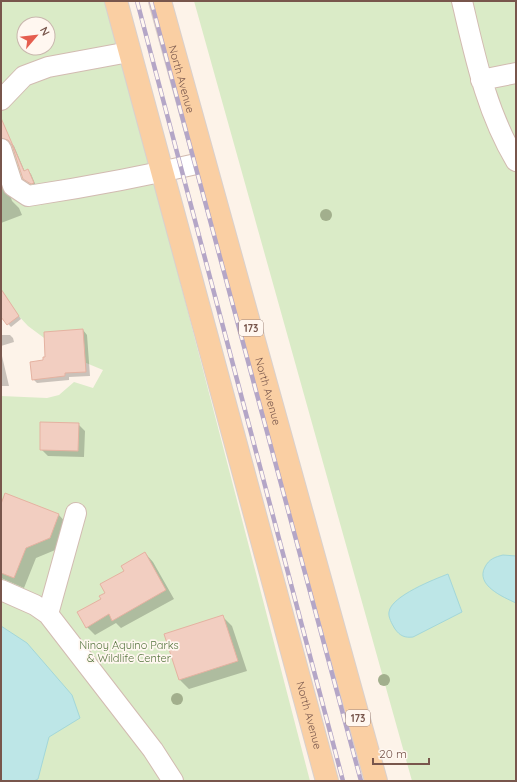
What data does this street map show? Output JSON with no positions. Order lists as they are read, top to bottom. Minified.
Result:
{"streets":{"main road":["North Avenue","173"]},"parks":["Ninoy Aquino Parks & Wildlife Center"],"scale_bar":"20 m","north":"top right"}
